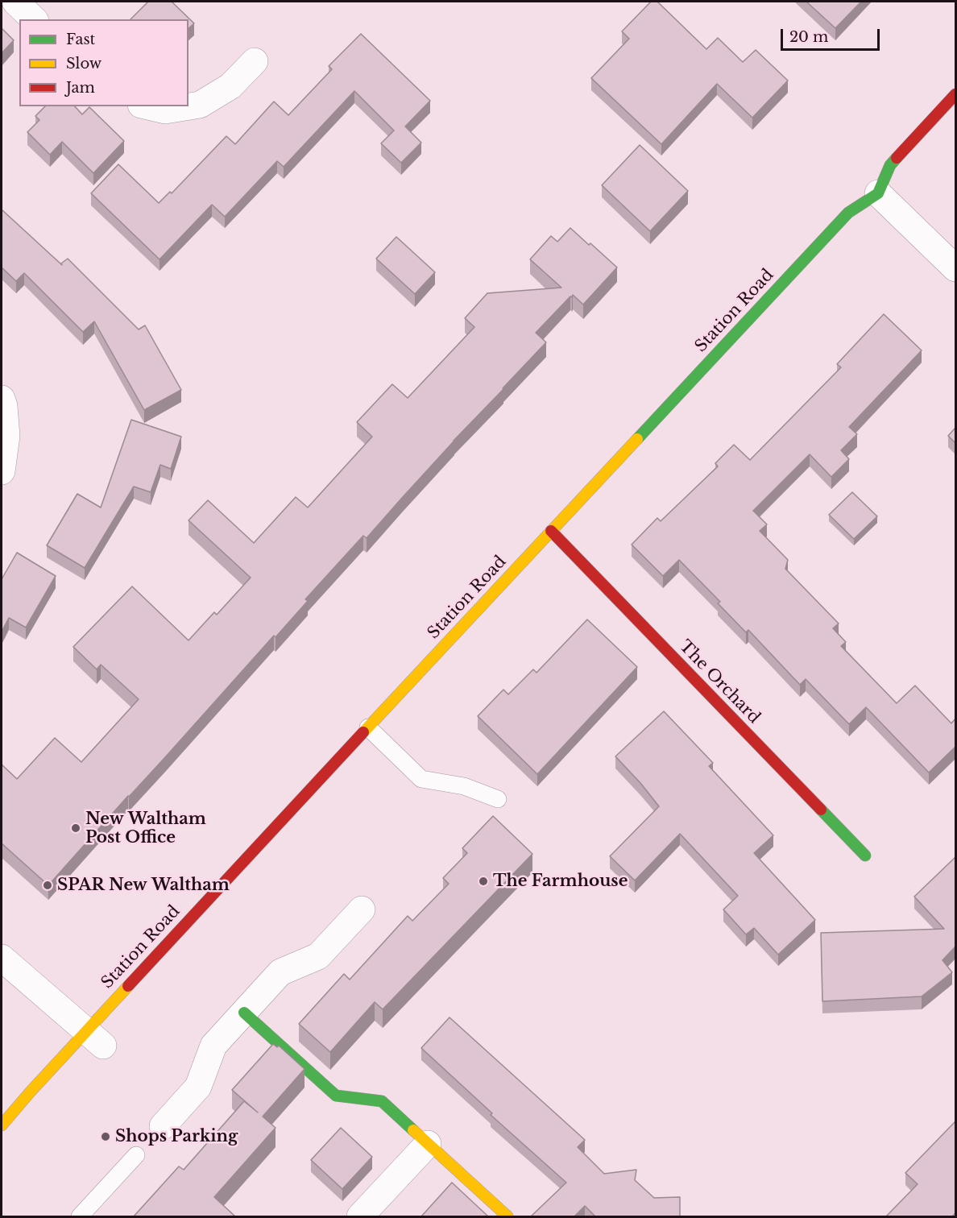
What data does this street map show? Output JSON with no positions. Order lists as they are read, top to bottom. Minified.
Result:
{"streets":{"main road":["Station Road","The Orchard"]},"crossings":[["Station Road","The Orchard"]],"places":["New Waltham Post Office","The Farmhouse","SPAR New Waltham","Shops Parking"],"legend":["Fast","Slow","Jam"],"scale_bar":"20 m"}
